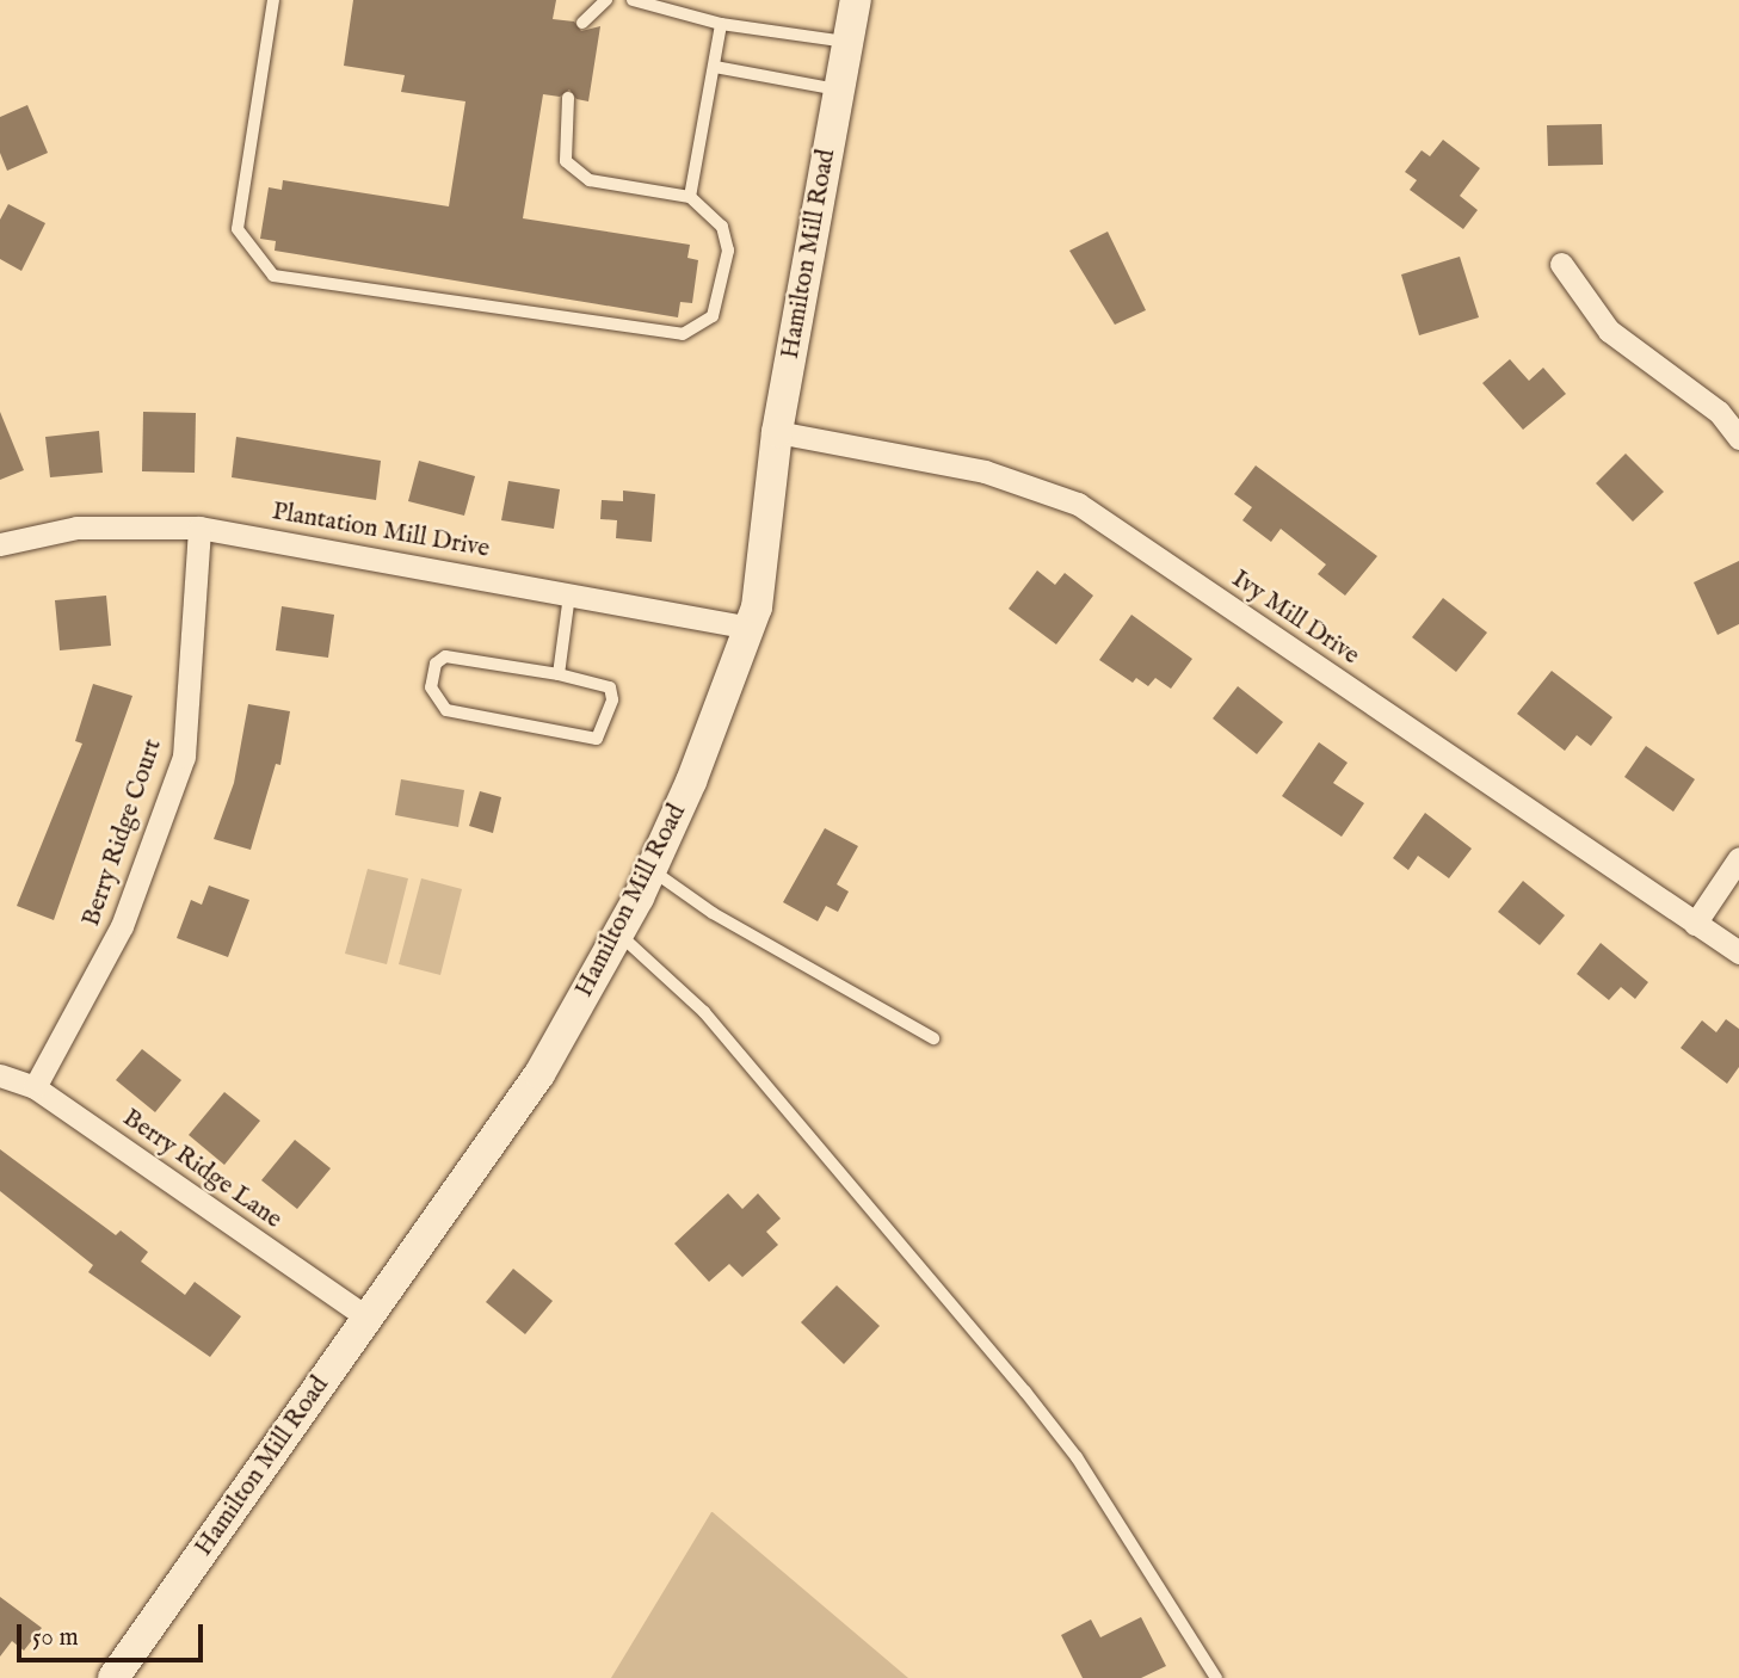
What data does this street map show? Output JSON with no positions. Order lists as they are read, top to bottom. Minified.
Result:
{"streets":{"main road":["Hamilton Mill Road"],"street":["Plantation Mill Drive","Ivy Mill Drive","Berry Ridge Court","Berry Ridge Lane"]},"crossings":[["Hamilton Mill Road","Plantation Mill Drive"],["Hamilton Mill Road","Ivy Mill Drive"],["Hamilton Mill Road","Berry Ridge Lane"],["Plantation Mill Drive","Berry Ridge Court"],["Berry Ridge Court","Berry Ridge Lane"]],"scale_bar":"50 m"}
